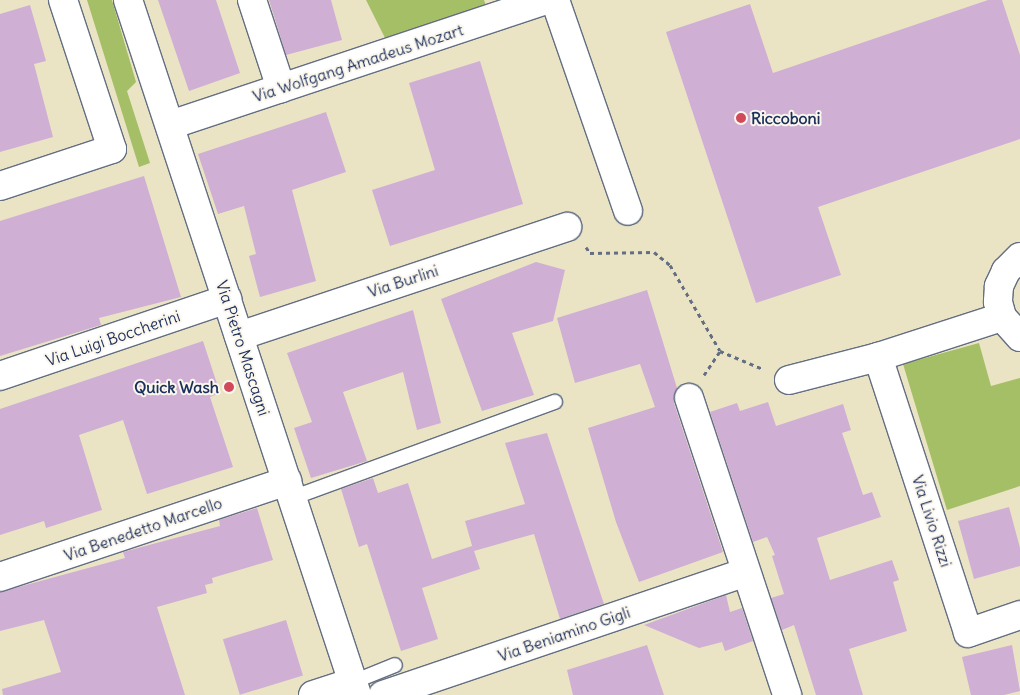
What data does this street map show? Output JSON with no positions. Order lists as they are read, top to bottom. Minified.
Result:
{"streets":{"street":["Via Wolfgang Amadeus Mozart","Via Burlini","Via Luigi Boccherini","Via Pietro Mascagni","Via Livio Rizzi","Via Benedetto Marcello","Via Beniamino Gigli"]},"crossings":[["Via Wolfgang Amadeus Mozart","Via Pietro Mascagni"],["Via Burlini","Via Pietro Mascagni"],["Via Luigi Boccherini","Via Pietro Mascagni"],["Via Pietro Mascagni","Via Benedetto Marcello"]],"places":["Riccoboni","Quick Wash"]}
